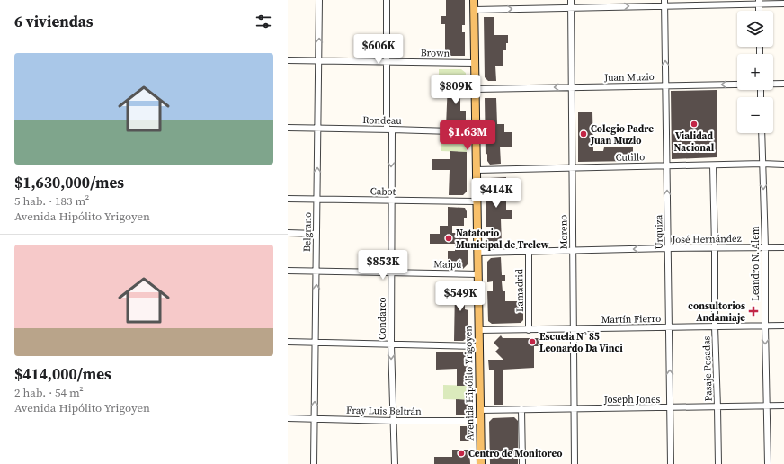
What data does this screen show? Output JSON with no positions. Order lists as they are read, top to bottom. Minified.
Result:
{"streets":{"main road":["Avenida Hipólito Yrigoyen"],"street":["Brown","Juan Muzio","Rondeau","Cutillo","Cabot","Belgrano","Moreno","Urquiza","José Hernández","Leandro N. Alem","Maipú","Lamadrid","Condarco","Martín Fierro","Pasaje Posadas","Joseph Jones","Fray Luis Beltrán"]},"crossings":[["Brown","Belgrano"],["Brown","Condarco"],["Brown","Avenida Hipólito Yrigoyen"],["Juan Muzio","Moreno"],["Juan Muzio","Urquiza"],["Juan Muzio","Avenida Hipólito Yrigoyen"],["Rondeau","Belgrano"],["Rondeau","Condarco"],["Rondeau","Avenida Hipólito Yrigoyen"],["Cutillo","Moreno"],["Cutillo","Urquiza"],["Cutillo","Leandro N. Alem"],["Cutillo","Pasaje Posadas"],["Cutillo","Avenida Hipólito Yrigoyen"],["Cabot","Belgrano"],["Cabot","Condarco"],["Cabot","Avenida Hipólito Yrigoyen"],["Belgrano","Maipú"],["Belgrano","Fray Luis Beltrán"],["Moreno","José Hernández"],["Moreno","Martín Fierro"],["Moreno","Joseph Jones"],["Urquiza","José Hernández"],["Urquiza","Martín Fierro"],["Urquiza","Joseph Jones"],["José Hernández","Leandro N. Alem"],["José Hernández","Lamadrid"],["José Hernández","Pasaje Posadas"],["José Hernández","Avenida Hipólito Yrigoyen"],["Leandro N. Alem","Martín Fierro"],["Leandro N. Alem","Joseph Jones"],["Maipú","Condarco"],["Maipú","Avenida Hipólito Yrigoyen"],["Lamadrid","Martín Fierro"],["Condarco","Fray Luis Beltrán"],["Martín Fierro","Pasaje Posadas"],["Martín Fierro","Avenida Hipólito Yrigoyen"],["Pasaje Posadas","Joseph Jones"],["Avenida Hipólito Yrigoyen","Joseph Jones"],["Avenida Hipólito Yrigoyen","Fray Luis Beltrán"]],"one_way":["Juan Muzio","Belgrano","Urquiza","Leandro N. Alem"],"places":{"other":["Vialidad Nacional","Colegio Padre Juan Muzio","Natatorio Municipal de Trelew","Escuela N° 85 Leonardo Da Vinci","Centro de Monitoreo"],"health":["consultorios Andamiaje"]},"page":{"heading":"6 viviendas","map_buttons":["+","−"],"price":["$606K","$809K","$1.63M","$414K","$853K","$549K"],"list":[{"name":"$1,630,000/mes","note":"5 hab. · 183 m² · Avenida Hipólito Yrigoyen"},{"name":"$414,000/mes","note":"2 hab. · 54 m² · Avenida Hipólito Yrigoyen"}]}}
